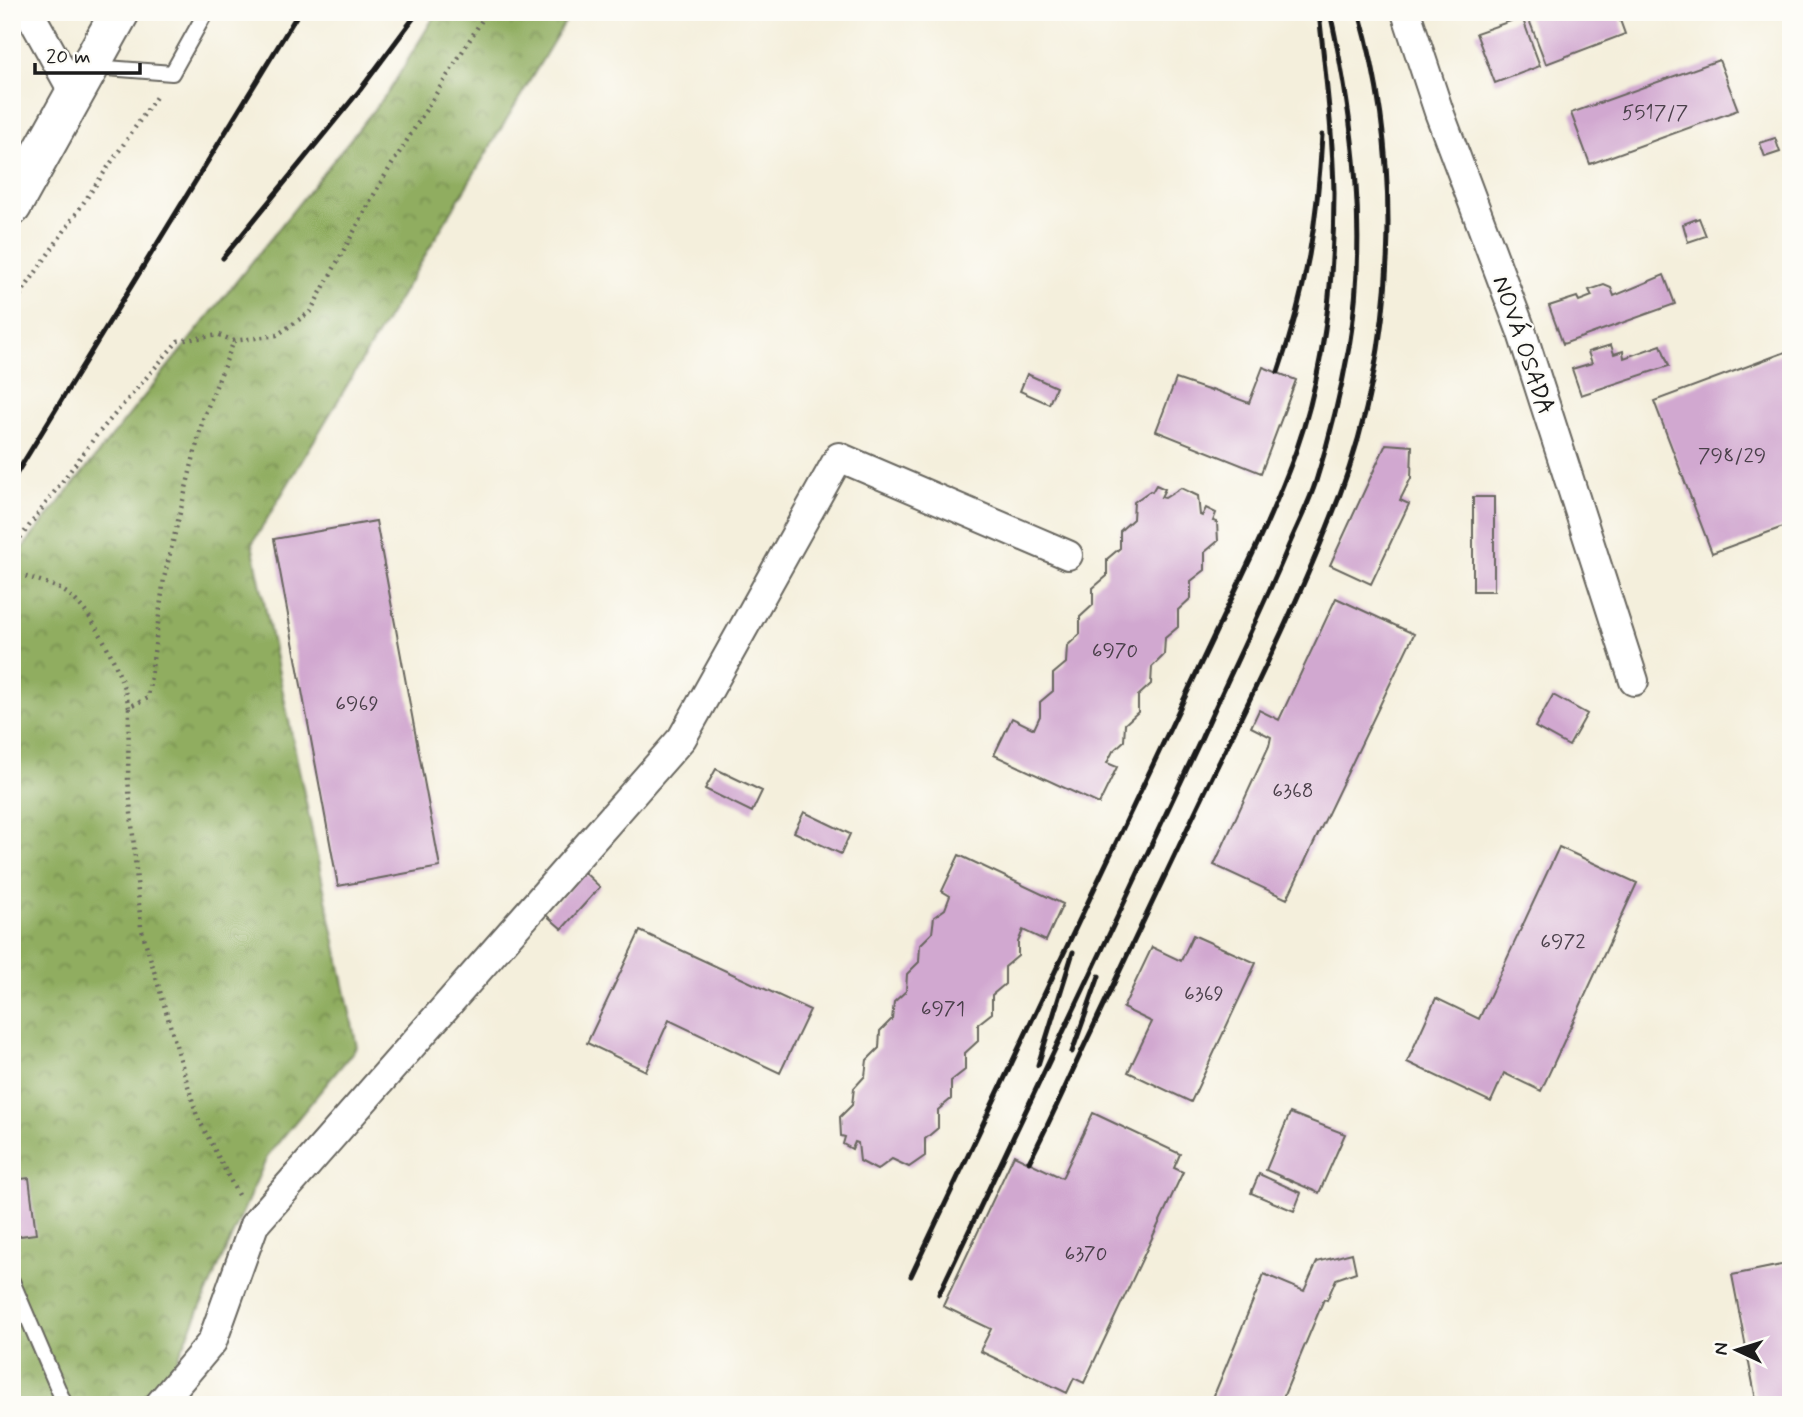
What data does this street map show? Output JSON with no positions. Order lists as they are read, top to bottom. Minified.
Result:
{"streets":{"street":["NOVÁ OSADA"]},"house_numbers":["5517/7","798/29","6970","6969","6368","6972","6369","6971","6370"],"scale_bar":"20 m","north":"left"}
